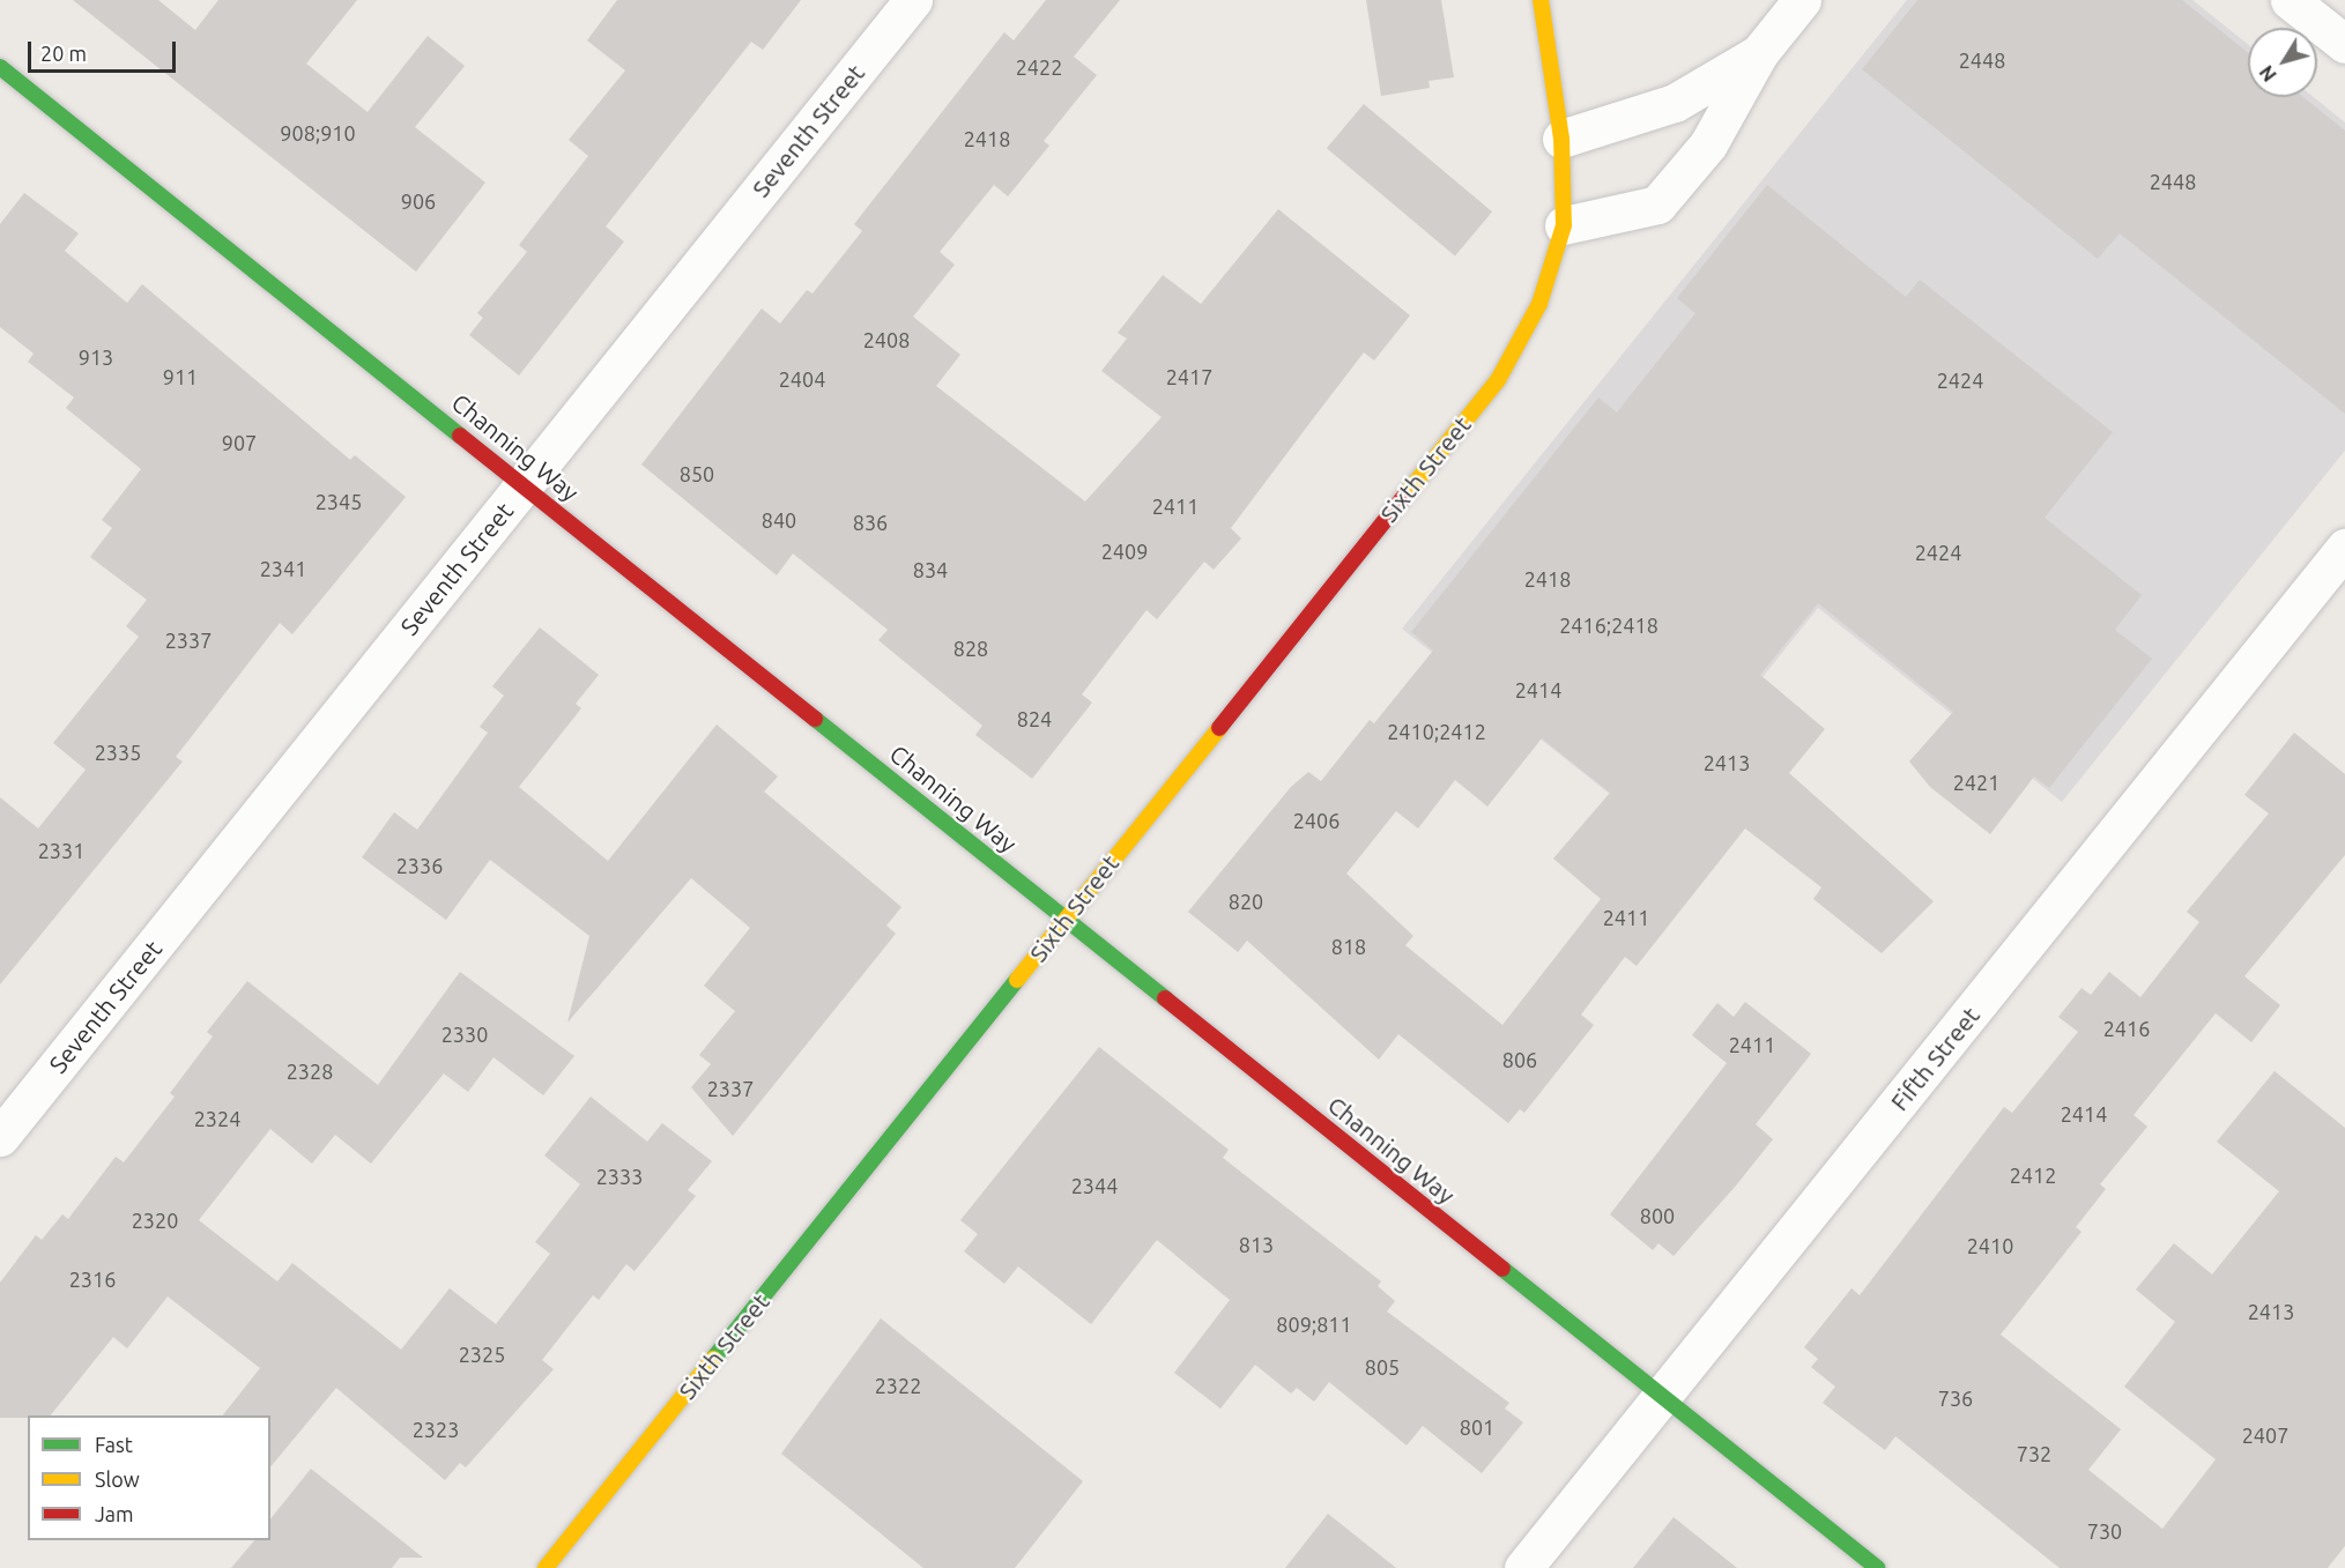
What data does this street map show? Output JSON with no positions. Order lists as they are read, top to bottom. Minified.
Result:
{"streets":{"street":["Seventh Street","Channing Way","Sixth Street","Fifth Street"]},"crossings":[["Seventh Street","Channing Way"],["Channing Way","Sixth Street"],["Channing Way","Fifth Street"]],"house_numbers":["2448","2422","908;910","2418","2448","906","2408","913","911","2417","2404","2424","907","850","2345","2411","840","836","2409","2424","2341","834","2418","2416;2418","2337","828","2414","824","2410;2412","2335","2413","2421","2406","2331","2336","820","2411","818","2416","2330","2411","806","2328","2337","2414","2324","2412","2333","2344","800","2320","813","2410","2316","2413","809;811","2325","805","2322","736","801","2323","2407","732","730"],"legend":["Fast","Slow","Jam"],"scale_bar":"20 m","north":"bottom left"}
